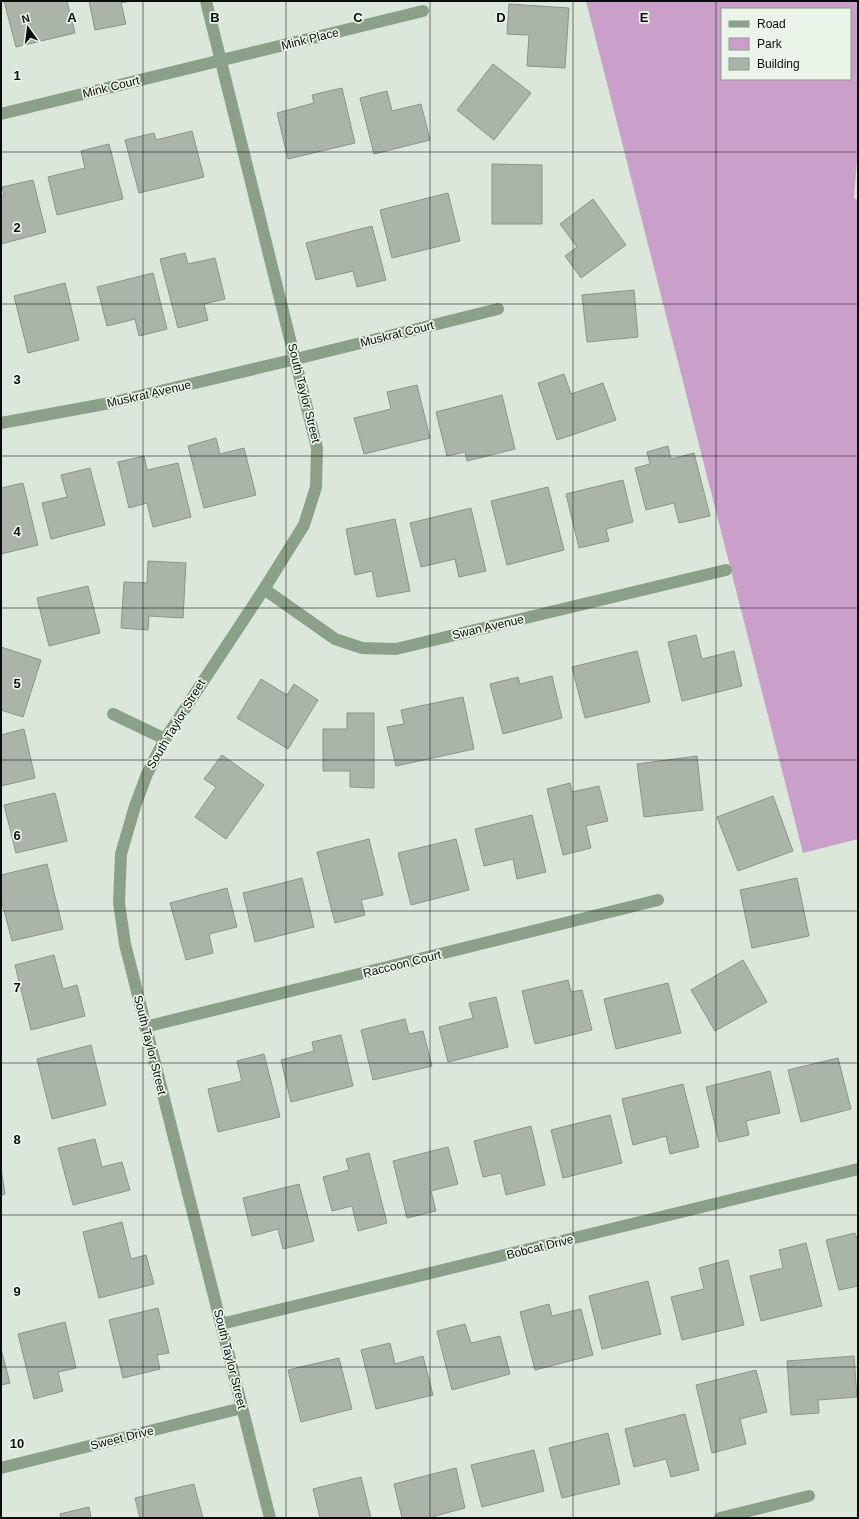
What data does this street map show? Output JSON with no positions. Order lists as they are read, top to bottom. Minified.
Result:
{"streets":{"street":["Mink Place","Mink Court","Muskrat Court","South Taylor Street","Muskrat Avenue","Swan Avenue","Raccoon Court","Bobcat Drive","Sweet Drive"]},"crossings":[["Mink Place","Mink Court"],["Mink Place","South Taylor Street"],["Mink Court","South Taylor Street"],["Muskrat Court","South Taylor Street"],["Muskrat Court","Muskrat Avenue"],["South Taylor Street","Muskrat Avenue"],["South Taylor Street","Swan Avenue"],["South Taylor Street","Raccoon Court"],["South Taylor Street","Bobcat Drive"],["South Taylor Street","Sweet Drive"]],"legend":["Road","Park","Building"],"north":"top","grid":{"columns":["A","B","C","D","E"],"rows":["1","2","3","4","5","6","7","8","9","10"]}}
